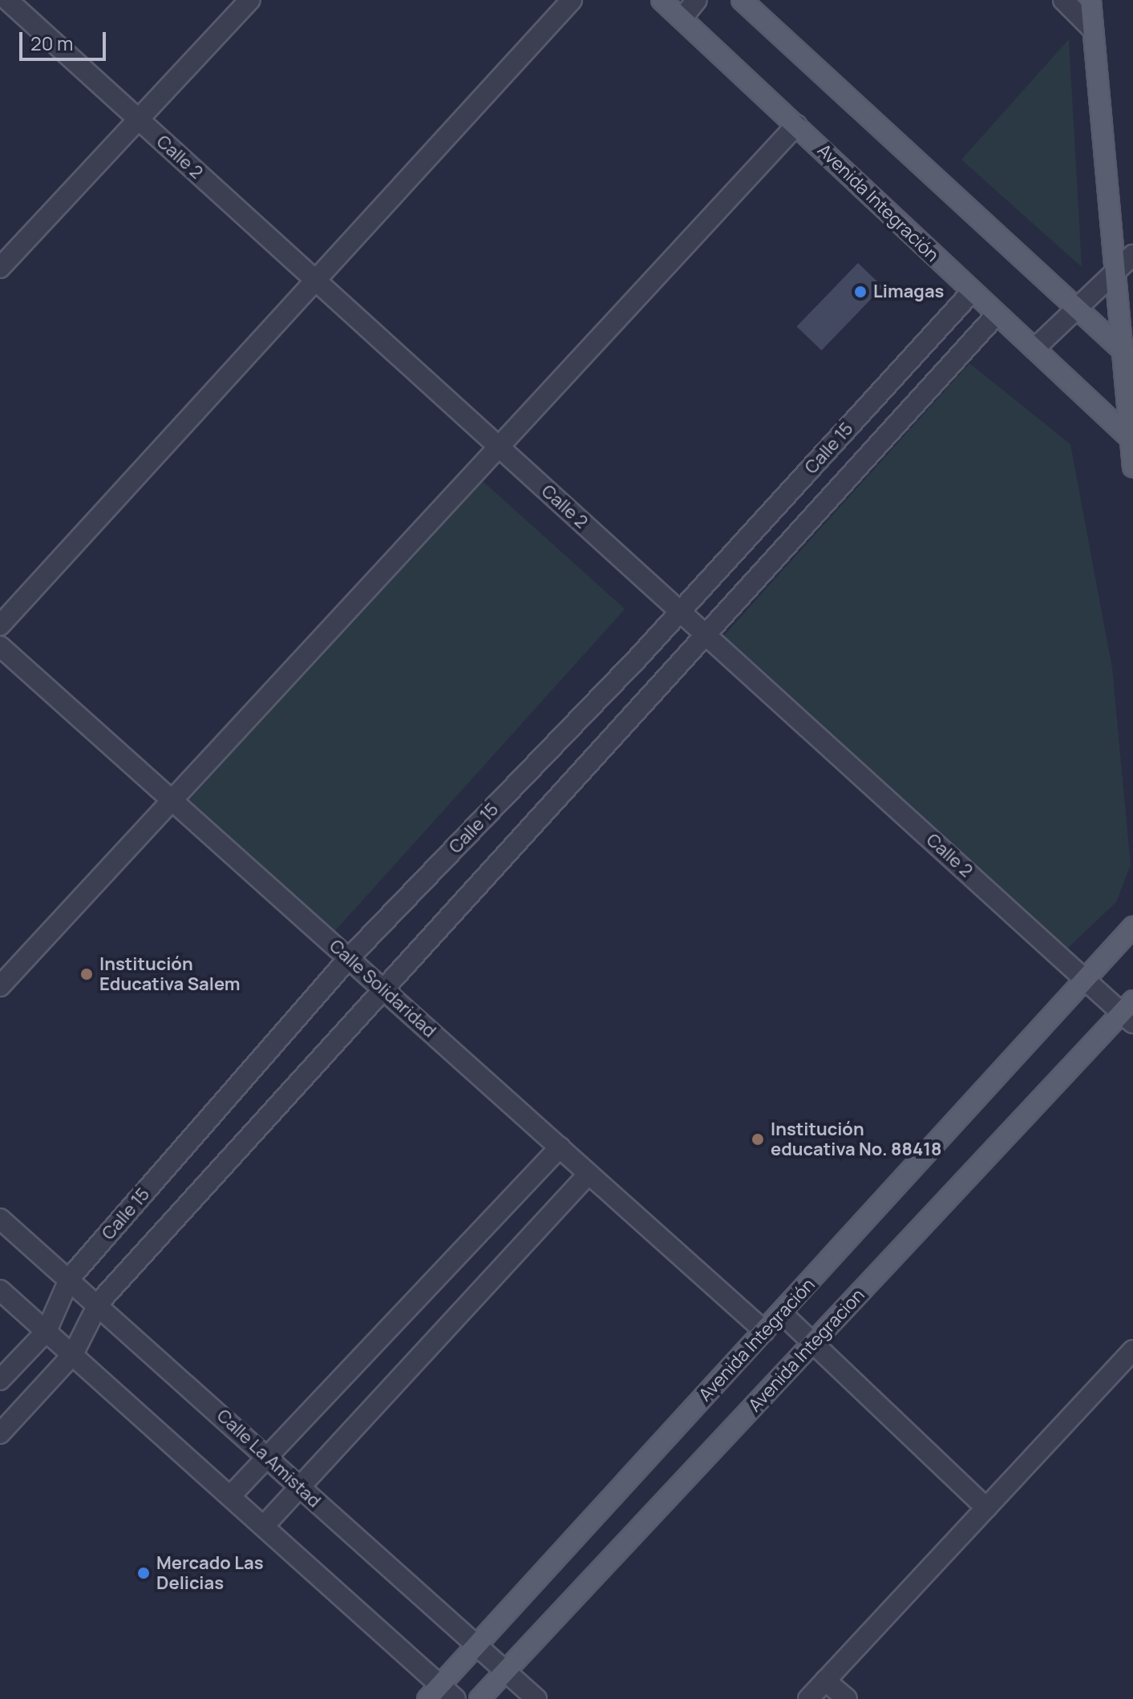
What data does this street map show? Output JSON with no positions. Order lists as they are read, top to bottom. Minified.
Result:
{"streets":{"main road":["Avenida Integración","Avenida Integracion"],"street":["Calle 2","Calle 15","Calle Solidaridad","Calle La Amistad"]},"crossings":[["Calle 2","Avenida Integración"],["Calle 2","Calle 15"],["Calle 2","Avenida Integracion"],["Avenida Integración","Calle 15"],["Avenida Integración","Calle Solidaridad"],["Avenida Integración","Calle La Amistad"],["Calle 15","Calle Solidaridad"],["Calle 15","Calle La Amistad"],["Avenida Integracion","Calle La Amistad"]],"places":["Limagas","Institución Educativa Salem","Institución educativa No. 88418","Mercado Las Delicias"],"scale_bar":"20 m"}
